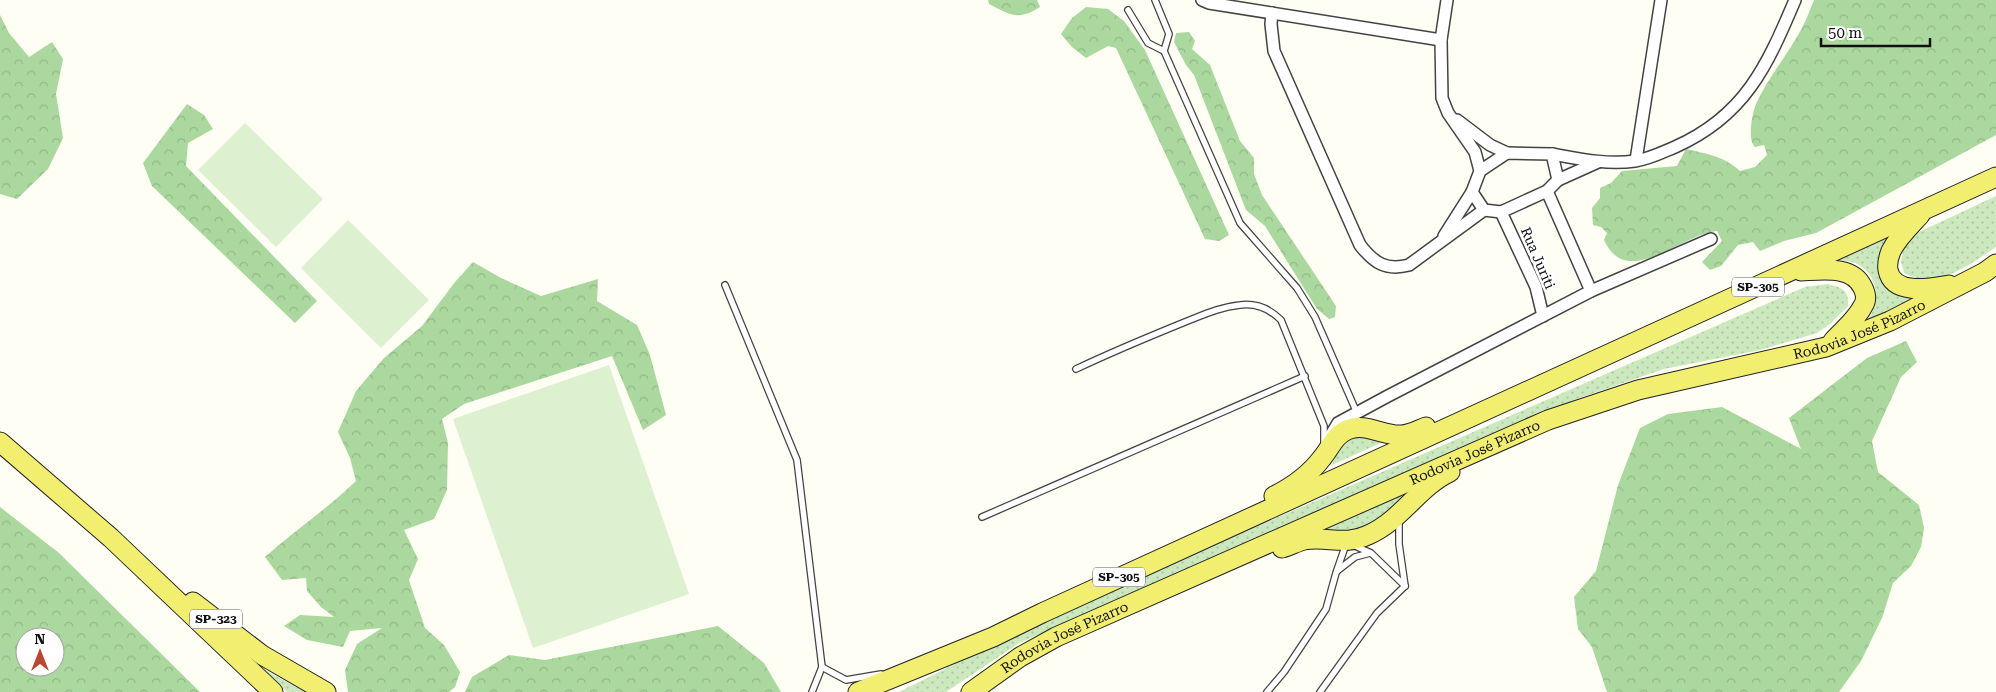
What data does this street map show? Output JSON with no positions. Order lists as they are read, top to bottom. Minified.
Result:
{"streets":{"main road":["SP-305","Rodovia José Pizarro","SP-323"],"street":["Rua Juriti"]},"scale_bar":"50 m","north":"top"}
